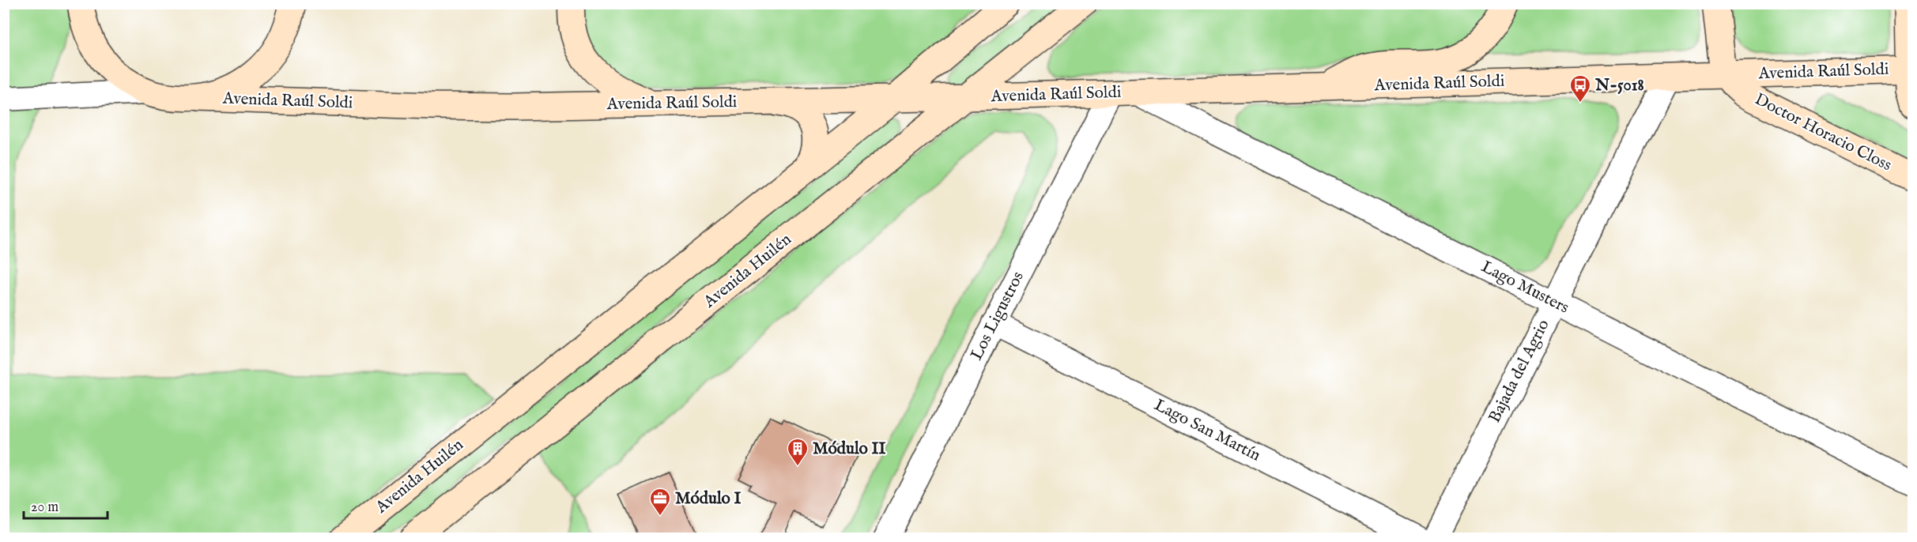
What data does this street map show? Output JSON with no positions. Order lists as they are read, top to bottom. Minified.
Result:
{"streets":{"main road":["Avenida Raúl Soldi","Doctor Horacio Closs","Avenida Huilén"],"street":["Lago Musters","Los Ligustros","Bajada del Agrio","Lago San Martín"]},"crossings":[["Avenida Raúl Soldi","Doctor Horacio Closs"],["Avenida Raúl Soldi","Avenida Huilén"],["Avenida Raúl Soldi","Lago Musters"],["Avenida Raúl Soldi","Los Ligustros"],["Avenida Raúl Soldi","Bajada del Agrio"],["Lago Musters","Bajada del Agrio"],["Los Ligustros","Lago San Martín"]],"places":{"bus stop":["N-5018"],"building":["Módulo II"],"office":["Módulo I"]},"scale_bar":"20 m"}
